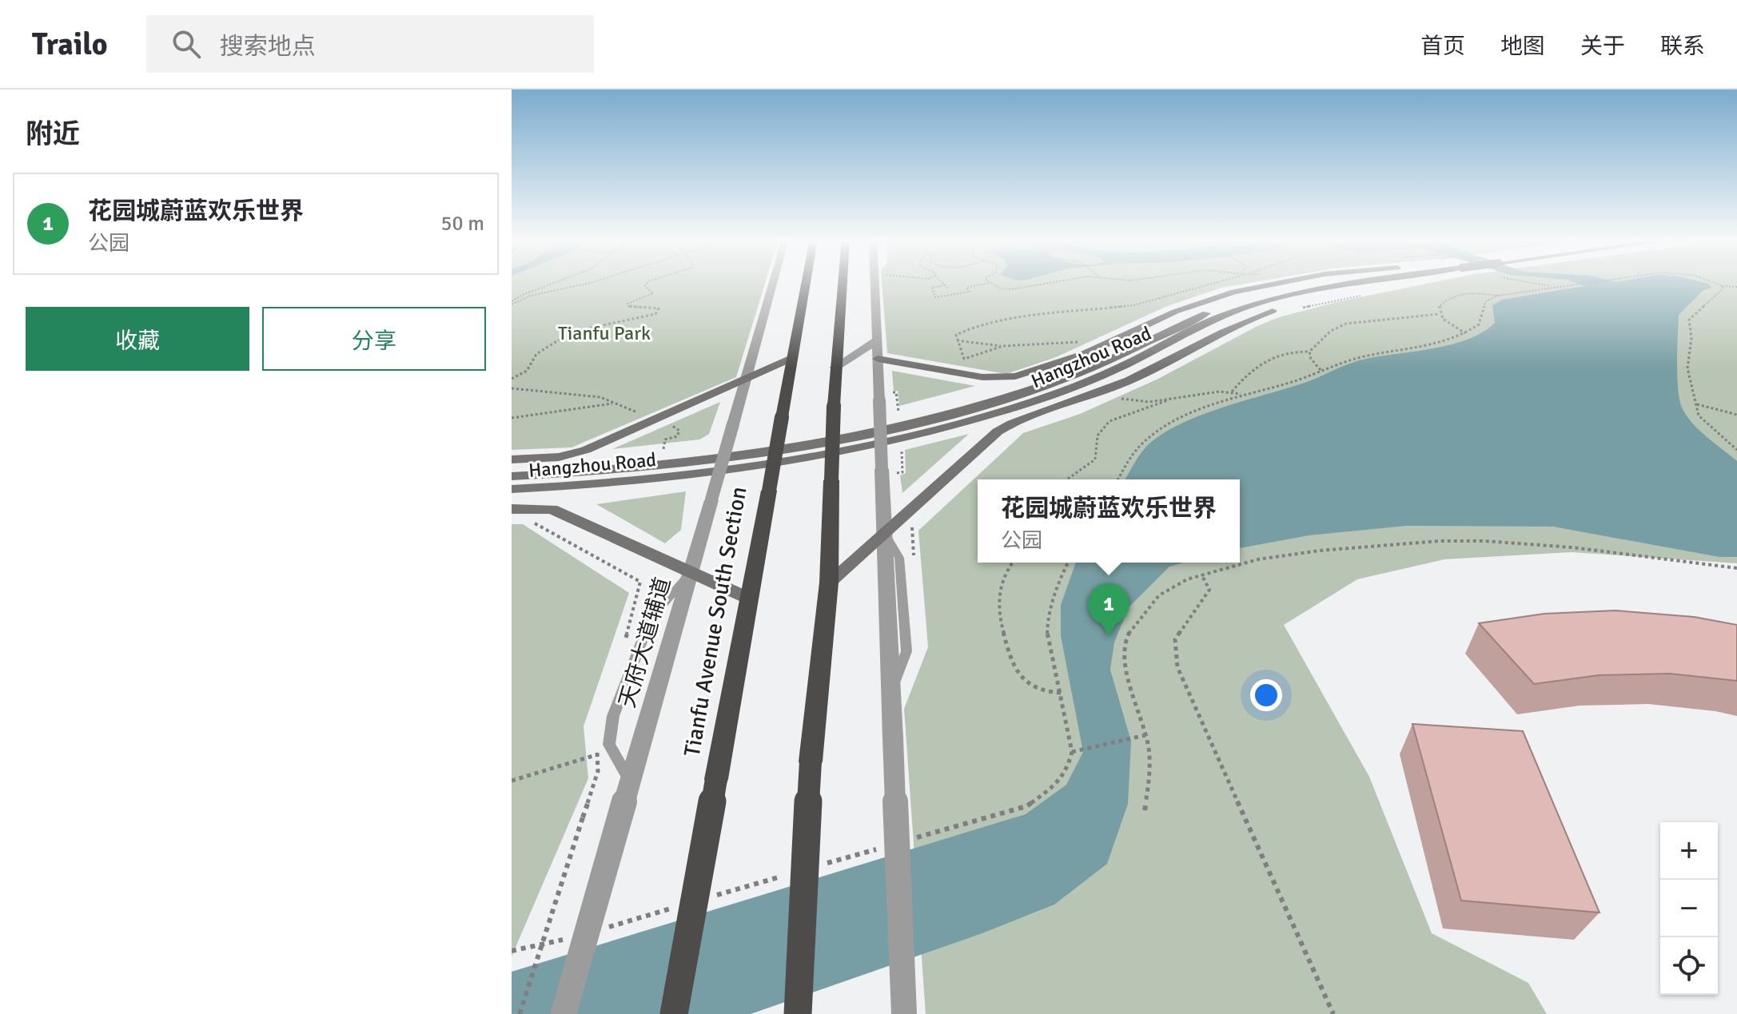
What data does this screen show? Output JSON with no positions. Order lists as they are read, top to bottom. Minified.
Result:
{"streets":{"highway":["Tianfu Avenue South Section"],"main road":["Hangzhou Road"],"street":["天府大道辅道"]},"parks":["Tianfu Park"],"page":{"header":"Trailo","search":"搜索地点","nav":["首页","地图","关于","联系"],"heading":"附近","list":[{"mark":"1","name":"花园城蔚蓝欢乐世界","note":"公园","value":"50 m"}],"buttons":["收藏","分享"],"popup":["花园城蔚蓝欢乐世界","公园"],"pins":"1","map_buttons":["+","−"]}}
